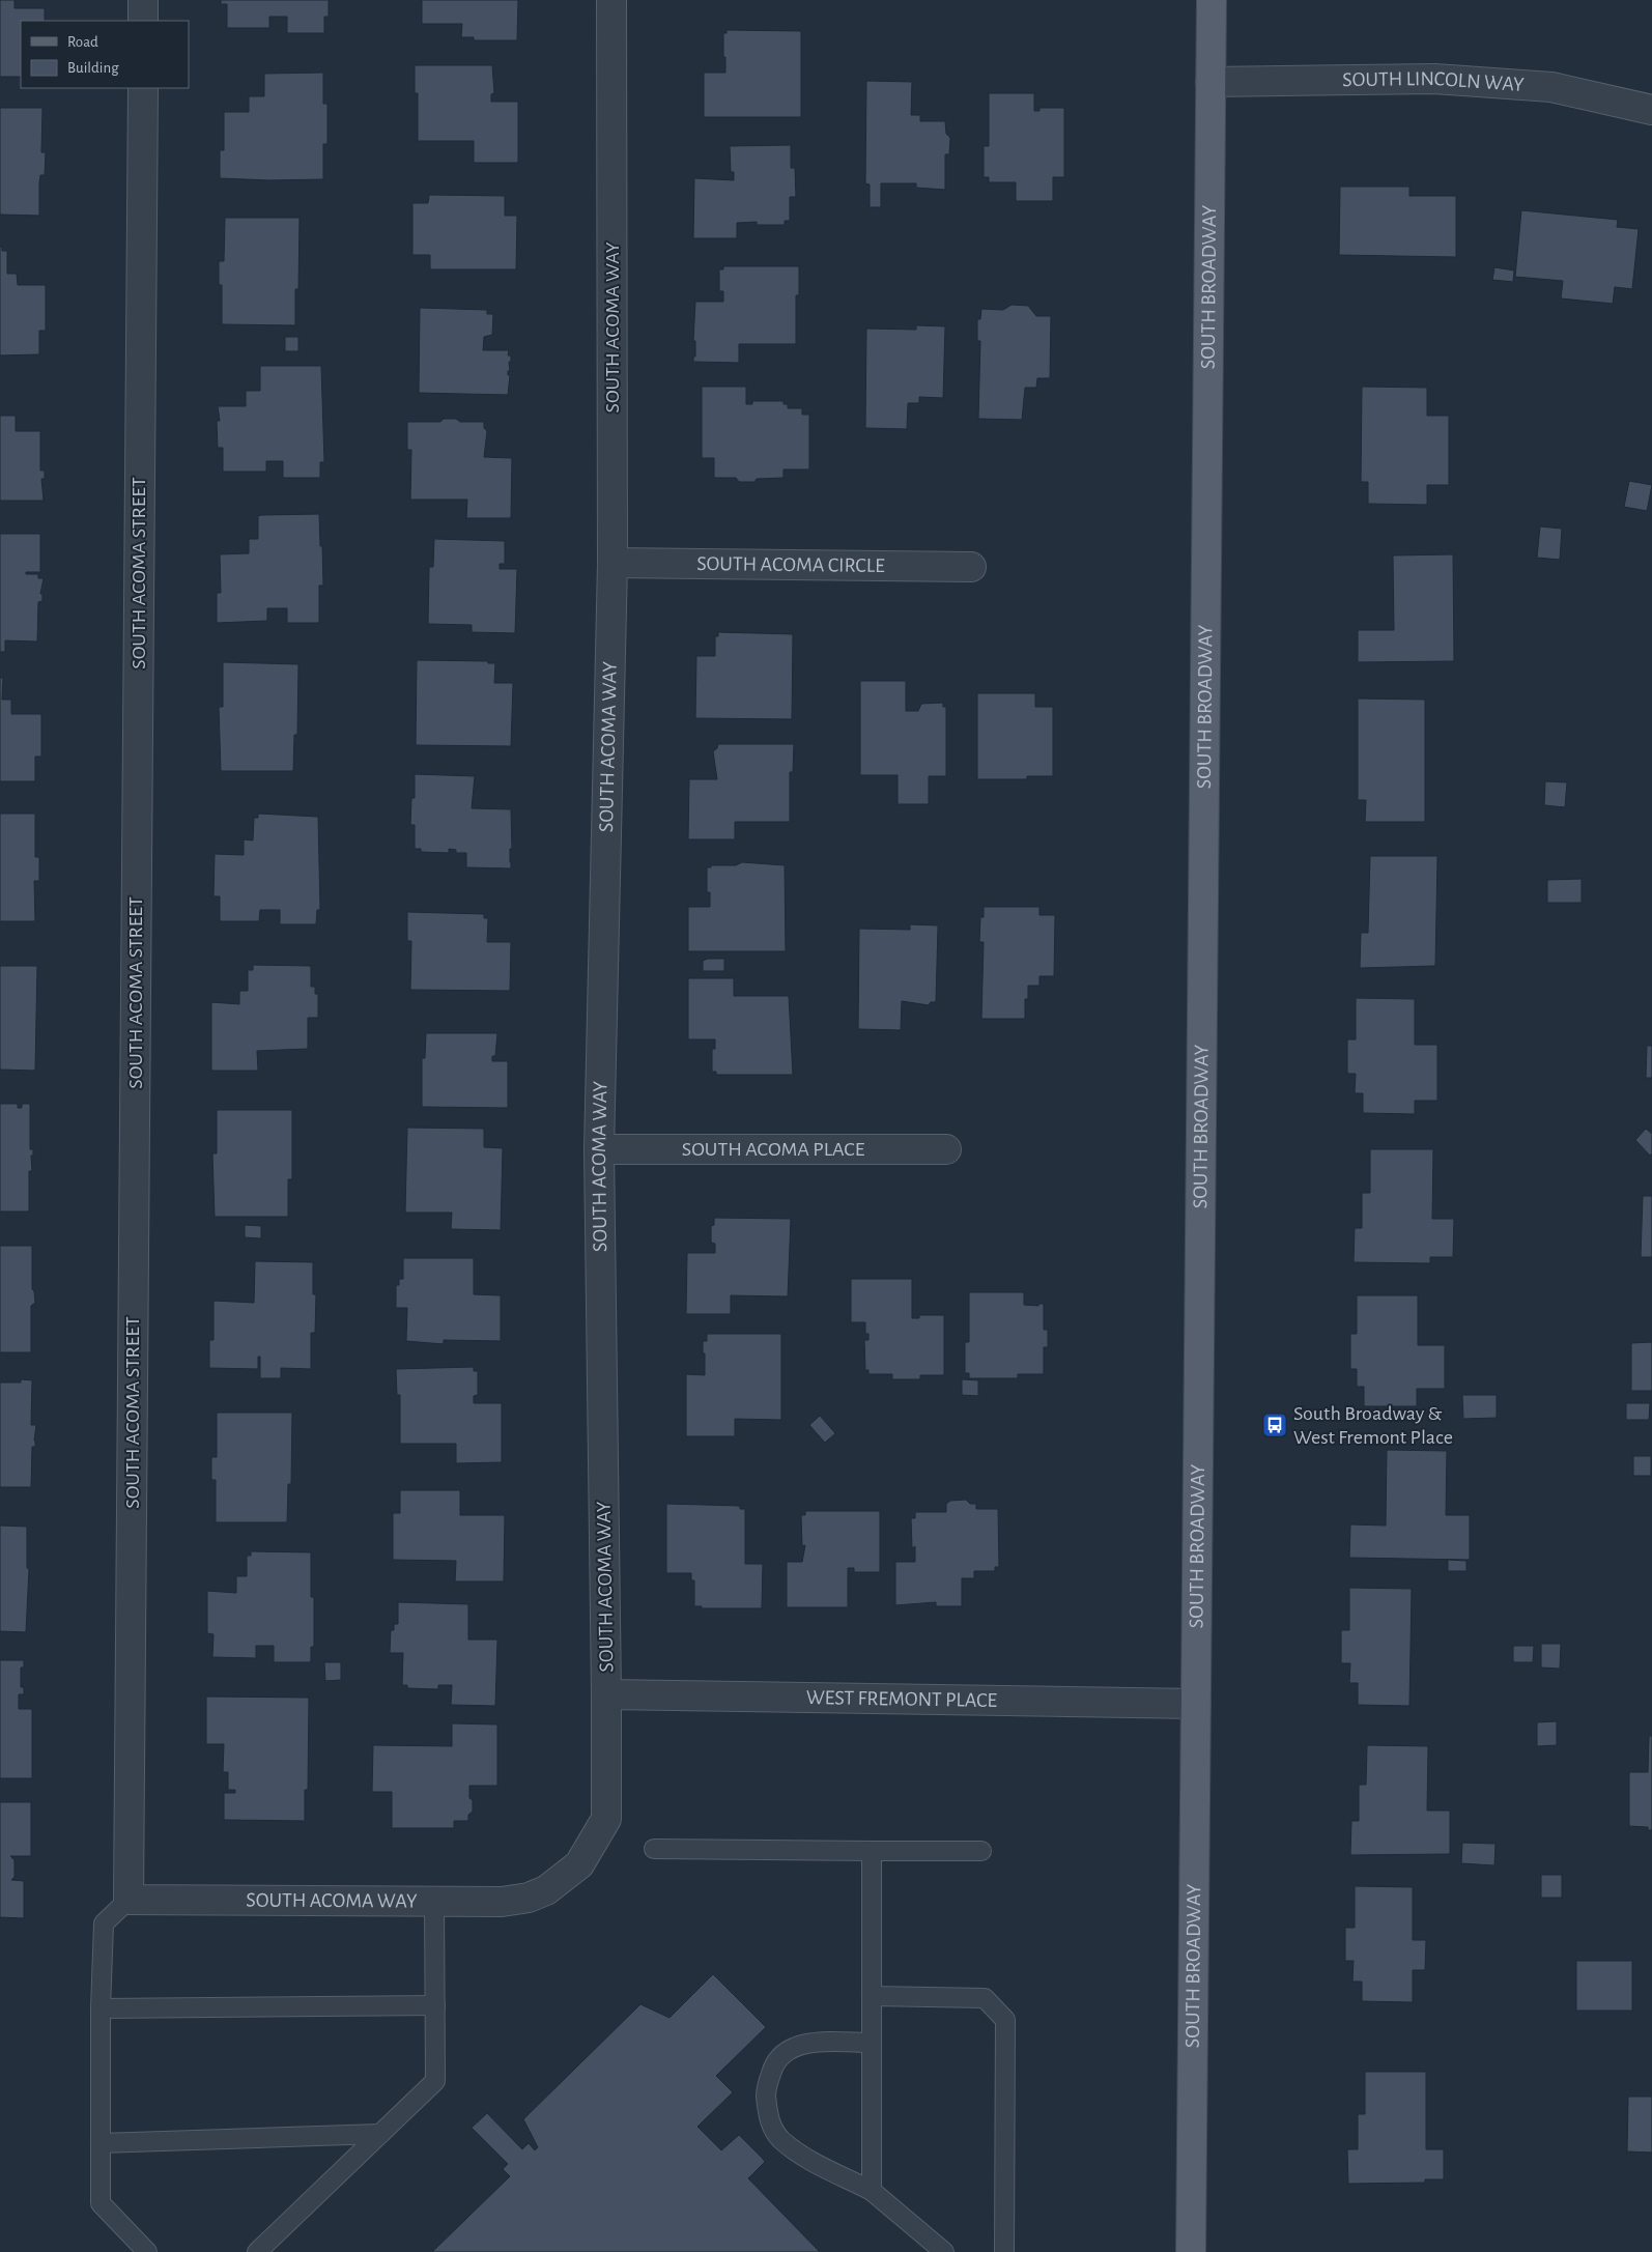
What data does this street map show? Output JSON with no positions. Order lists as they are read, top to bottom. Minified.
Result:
{"streets":{"main road":["SOUTH BROADWAY"],"street":["SOUTH LINCOLN WAY","SOUTH ACOMA WAY","SOUTH ACOMA CIRCLE","SOUTH ACOMA STREET","SOUTH ACOMA PLACE","WEST FREMONT PLACE"]},"crossings":[["SOUTH LINCOLN WAY","SOUTH BROADWAY"],["SOUTH BROADWAY","WEST FREMONT PLACE"],["SOUTH ACOMA WAY","SOUTH ACOMA CIRCLE"],["SOUTH ACOMA WAY","SOUTH ACOMA STREET"],["SOUTH ACOMA WAY","SOUTH ACOMA PLACE"],["SOUTH ACOMA WAY","WEST FREMONT PLACE"]],"places":{"bus stop":["South Broadway & West Fremont Place"]},"legend":["Road","Building"]}
